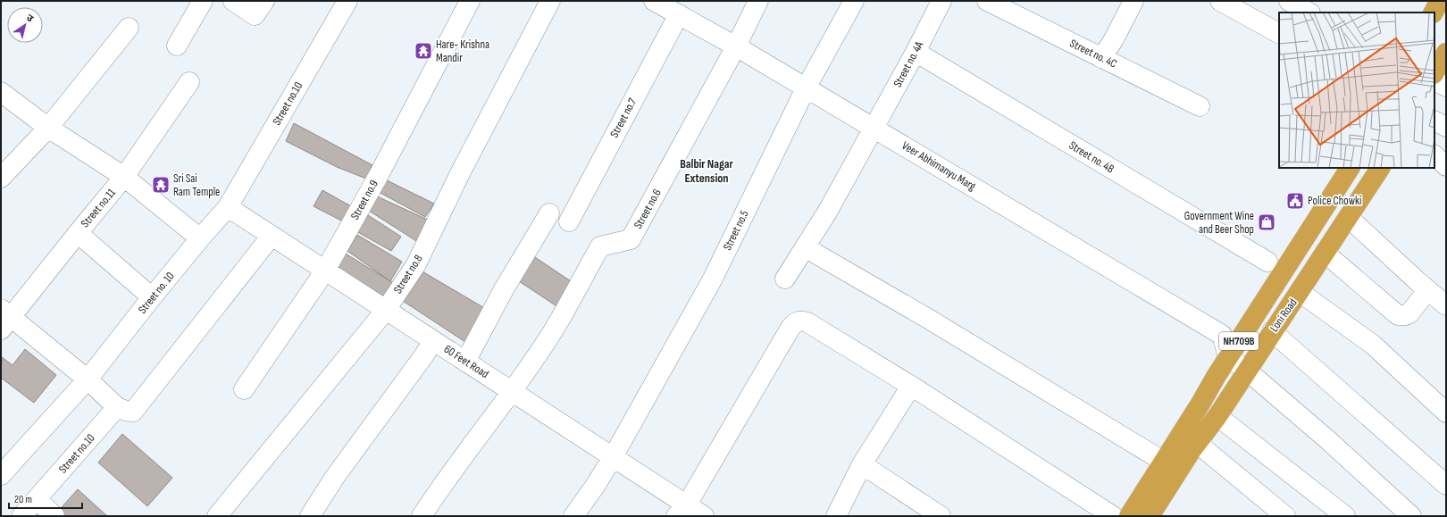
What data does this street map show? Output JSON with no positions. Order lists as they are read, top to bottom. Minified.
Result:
{"streets":{"highway":["Loni Road","NH709B"],"street":["Street no. 4C","Street no. 4A","Street no.10","Street no.7","Street no. 4B","Veer Abhimanyu Marg","Street no.9","Street no.11","Street no.6","Street no.5","Street no.8","Street no. 10","60 Feet Road"]},"crossings":[["Street no. 4A","Street no. 4B"],["Street no. 4A","Veer Abhimanyu Marg"],["Street no.10","Street no. 10"],["Street no.10","60 Feet Road"],["Street no.7","Veer Abhimanyu Marg"],["Veer Abhimanyu Marg","Street no.6"],["Veer Abhimanyu Marg","Street no.5"],["Veer Abhimanyu Marg","Loni Road"],["Street no.9","60 Feet Road"],["Street no.6","60 Feet Road"],["Street no.5","60 Feet Road"],["Street no.8","60 Feet Road"],["Street no. 10","60 Feet Road"]],"districts":["Balbir Nagar Extension"],"places":{"temple":["Hare- Krishna Mandir","Sri Sai Ram Temple"],"public building":["Police Chowki"],"shop":["Government Wine and Beer Shop"]},"scale_bar":"20 m","north":"top right"}
